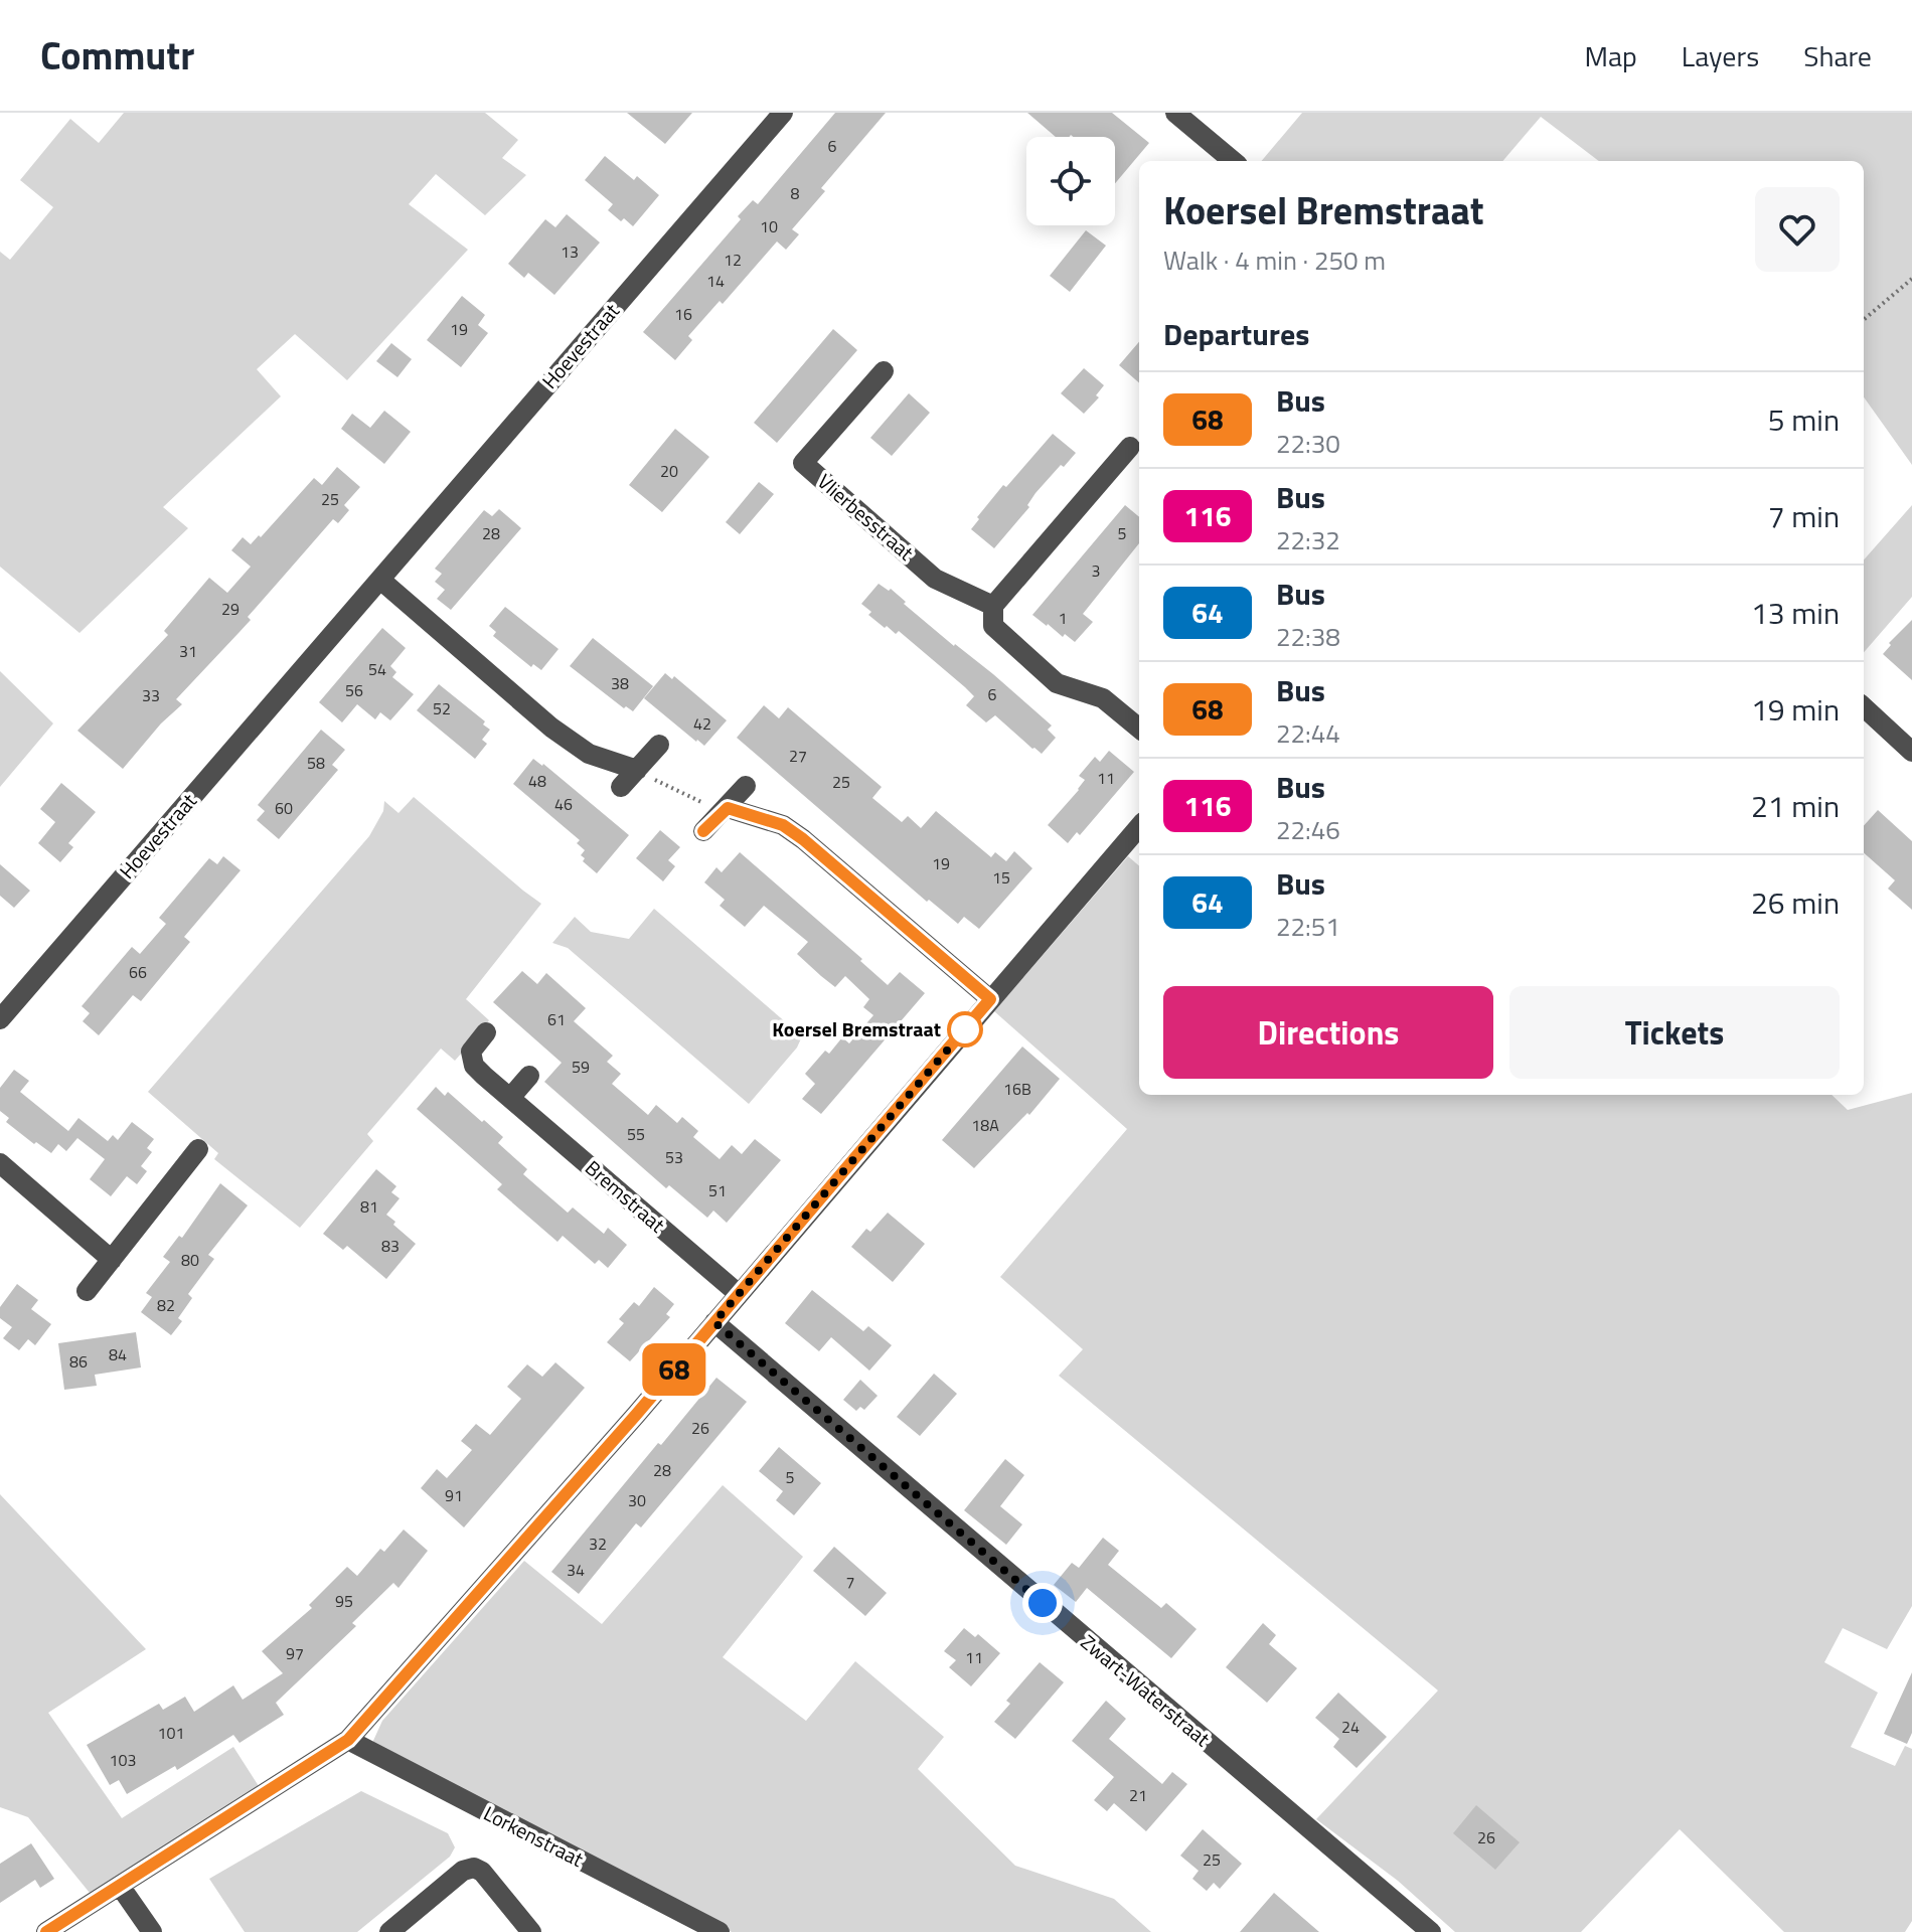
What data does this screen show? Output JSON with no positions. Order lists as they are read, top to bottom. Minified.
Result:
{"streets":{"street":["Hoevestraat","Vlierbesstraat","Bremstraat","Zwart-Waterstraat","Lorkenstraat"]},"places":["Koersel Bremstraat"],"lines":["bus line 68"],"house_numbers":["6","8","10","13","12","14","16","19","20","25","28","5","3","29","1","31","54","38","56","6","33","52","42","27","58","11","48","25","46","60","19","15","66","61","59","16B","18A","55","53","51","81","83","80","82","84","86","26","28","5","91","30","32","34","7","95","97","11","24","101","103","21","26","25"],"page":{"header":"Commutr","nav":["Map","Layers","Share"],"on_map":"68","heading":[["Koersel Bremstraat","Walk · 4 min · 250 m"],"Departures"],"list":[{"mark":"68","name":"Bus","note":"22:30","value":"5 min"},{"mark":"116","name":"Bus","note":"22:32","value":"7 min"},{"mark":"64","name":"Bus","note":"22:38","value":"13 min"},{"mark":"68","name":"Bus","note":"22:44","value":"19 min"},{"mark":"116","name":"Bus","note":"22:46","value":"21 min"},{"mark":"64","name":"Bus","note":"22:51","value":"26 min"}],"buttons":["Directions","Tickets"]}}
